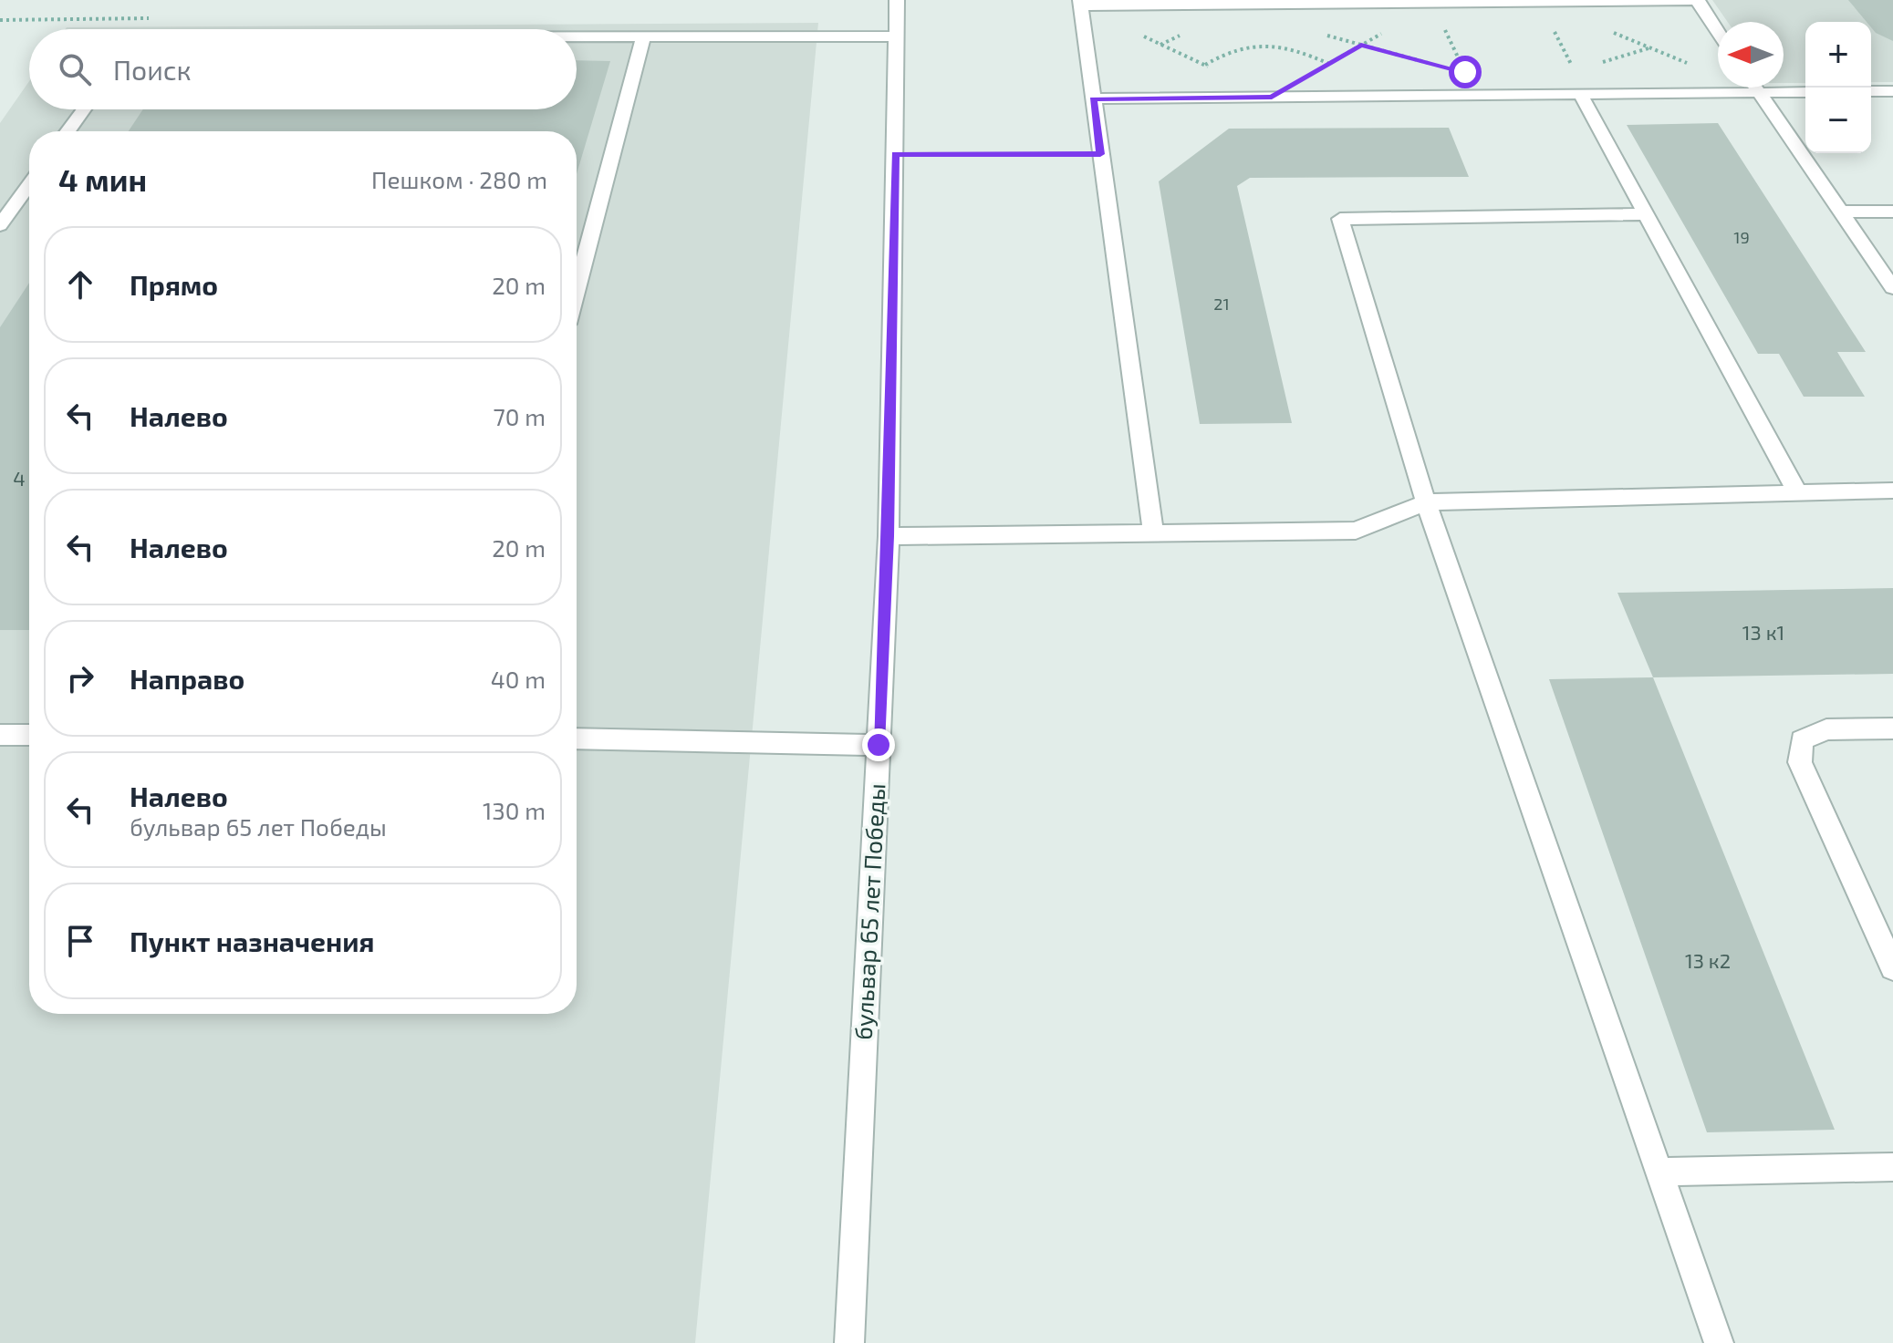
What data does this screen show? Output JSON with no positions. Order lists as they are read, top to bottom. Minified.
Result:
{"streets":{"street":["бульвар 65 лет Победы"]},"house_numbers":["19","21","4","13 к1","13 к2"],"north":"left","page":{"map_buttons":["+","−"],"search":"Поиск","heading":["4 мин","Пешком · 280 m"],"list":[["Прямо","20 m"],["Налево","70 m"],["Налево","20 m"],["Направо","40 m"],["Налево","бульвар 65 лет Победы","130 m"],"Пункт назначения"]}}
